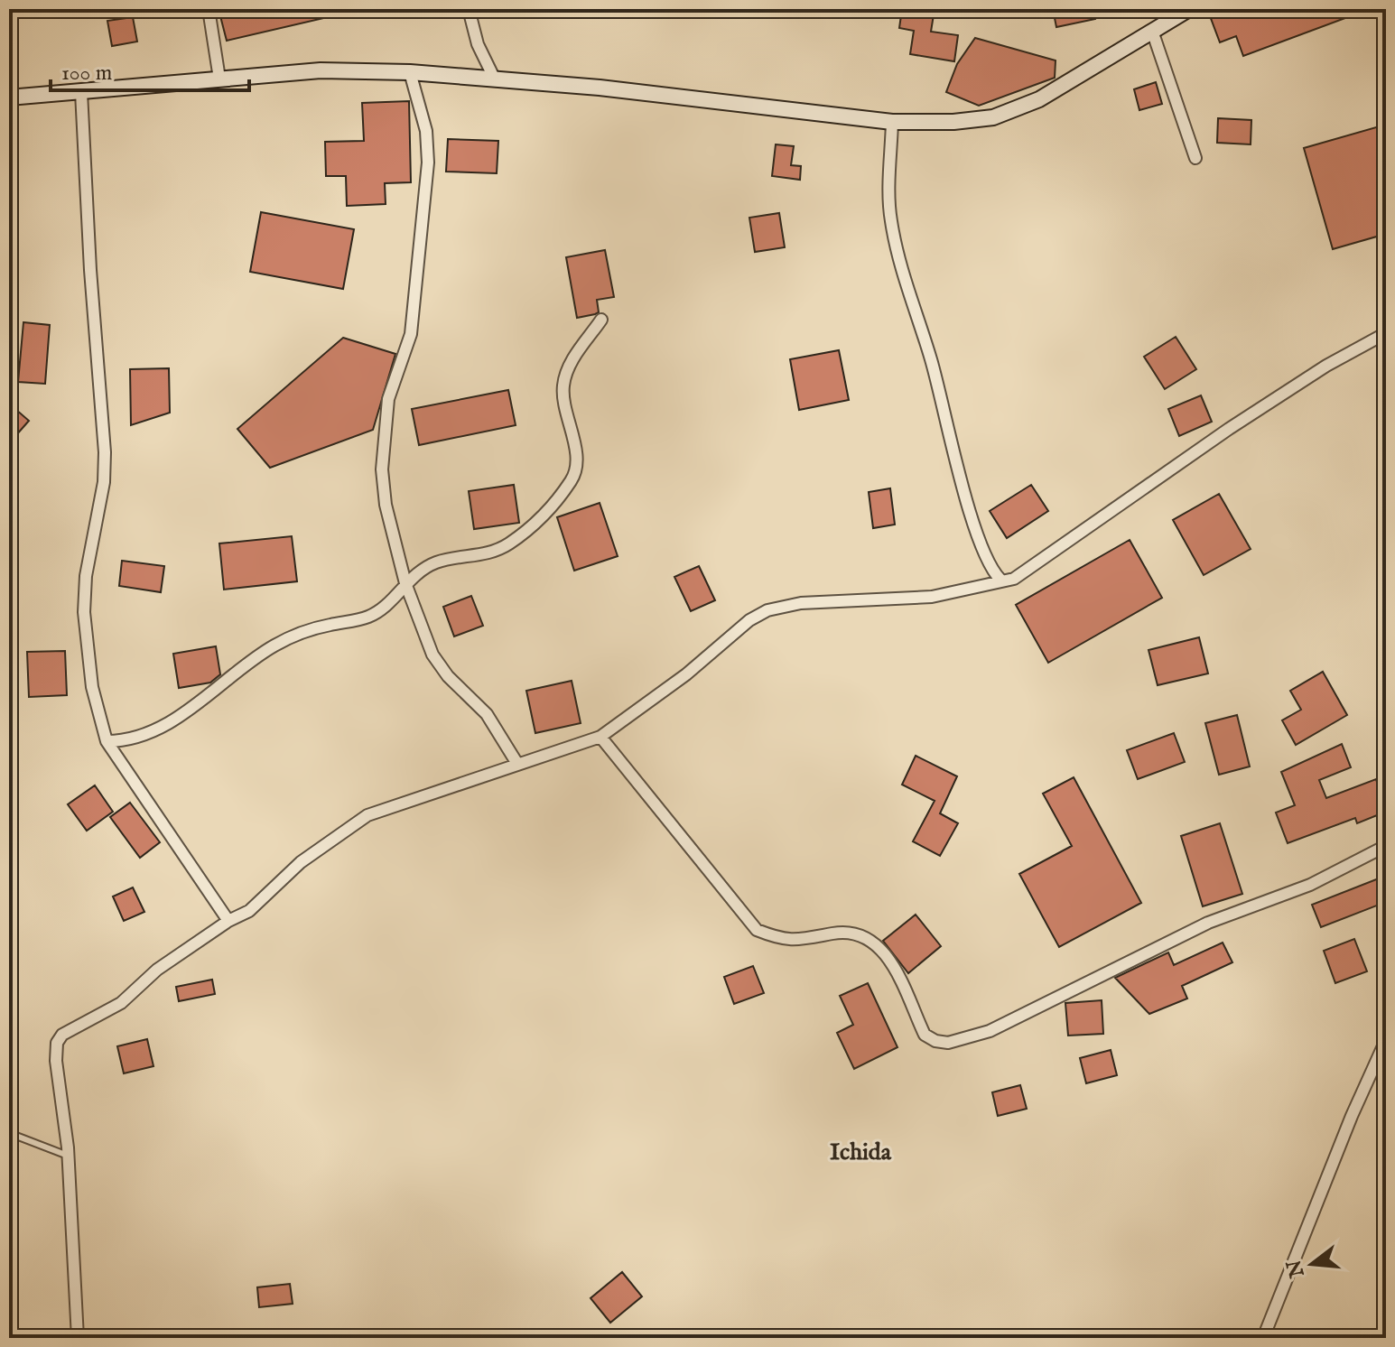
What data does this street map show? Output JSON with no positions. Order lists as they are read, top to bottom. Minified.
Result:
{"districts":["Ichida"],"scale_bar":"100 m","north":"left"}
